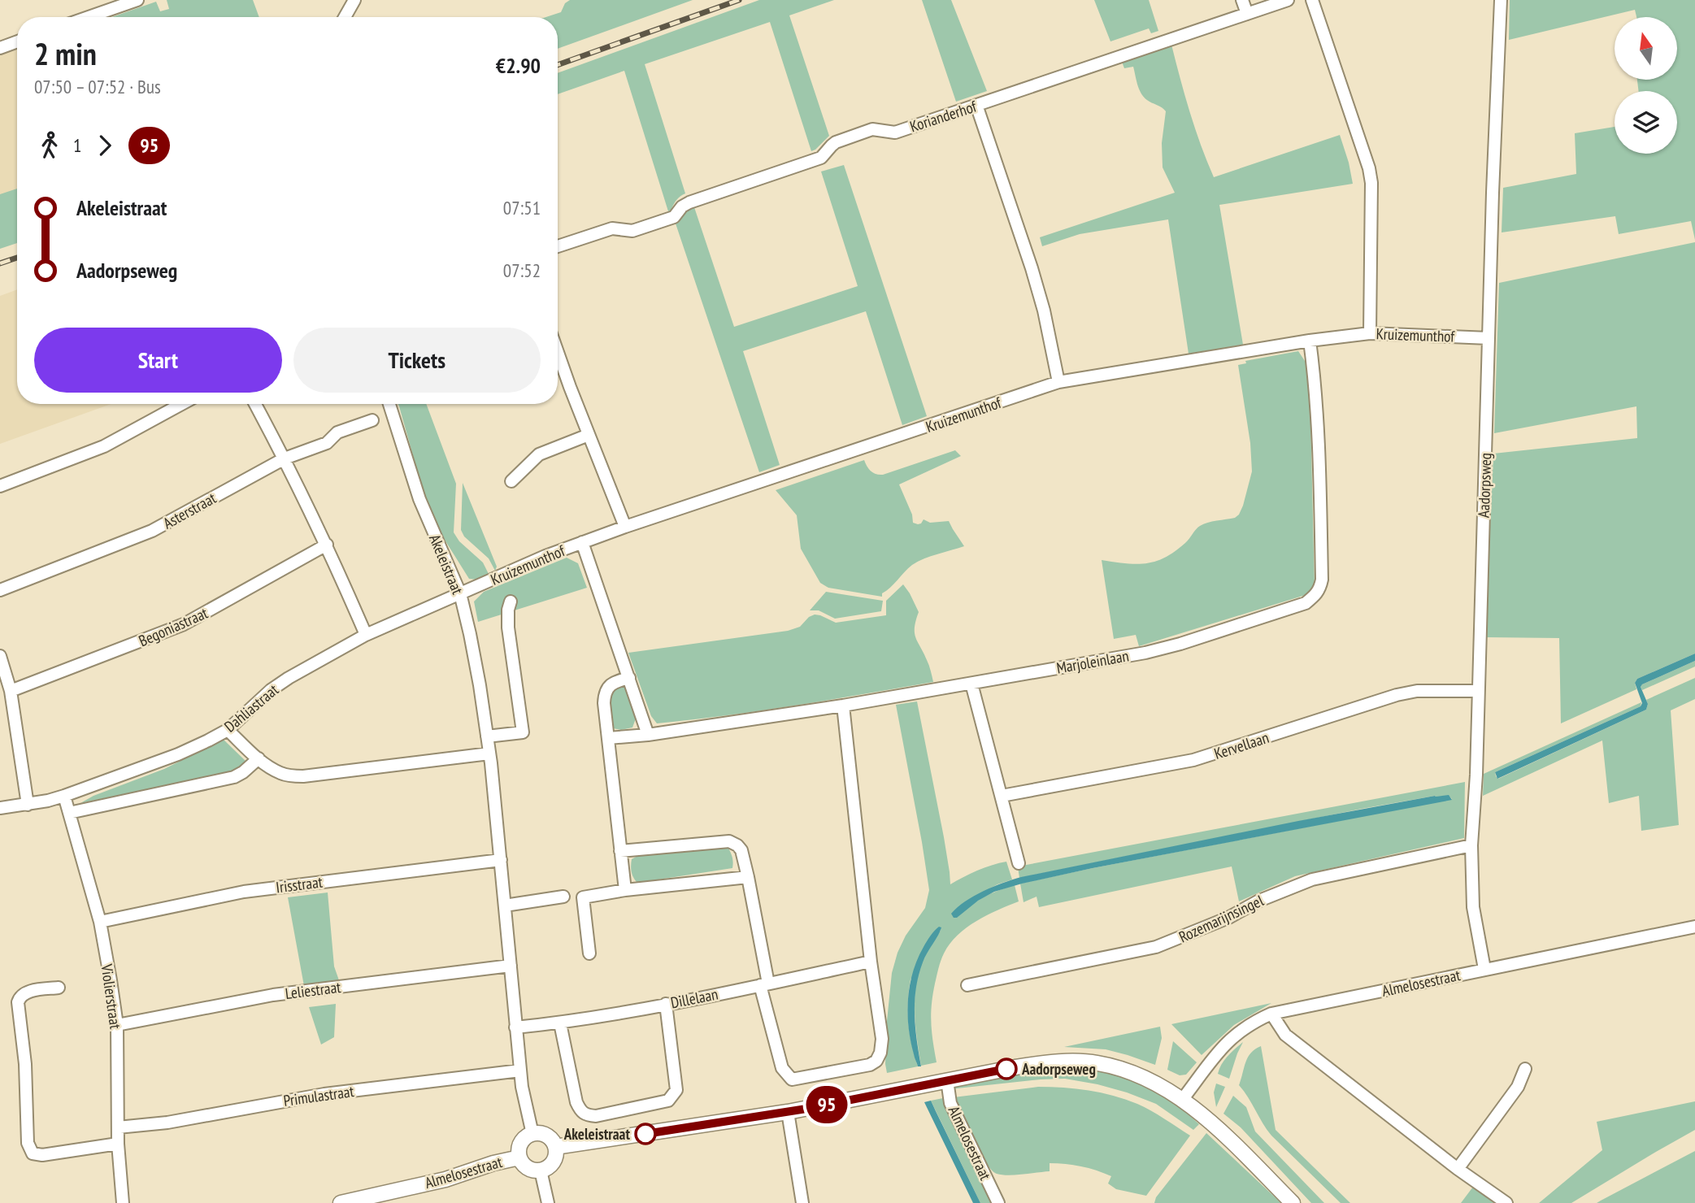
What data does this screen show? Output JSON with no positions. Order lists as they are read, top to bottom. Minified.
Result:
{"streets":{"street":["Korianderhof","Kruizemunthof","Aadorpsweg","Asterstraat","Akeleistraat","Begoniastraat","Marjoleinlaan","Dahliastraat","Kervellaan","Irisstraat","Rozemarijnsingel","Almelosestraat","Leliestraat","Violierstraat","Dillelaan","Primulastraat"]},"crossings":[["Kruizemunthof","Aadorpsweg"],["Kruizemunthof","Akeleistraat"],["Kruizemunthof","Marjoleinlaan"],["Kruizemunthof","Dahliastraat"],["Aadorpsweg","Kervellaan"],["Aadorpsweg","Rozemarijnsingel"],["Aadorpsweg","Almelosestraat"],["Akeleistraat","Dahliastraat"],["Akeleistraat","Irisstraat"],["Akeleistraat","Almelosestraat"],["Akeleistraat","Leliestraat"],["Akeleistraat","Dillelaan"],["Akeleistraat","Primulastraat"],["Dahliastraat","Violierstraat"],["Irisstraat","Violierstraat"],["Leliestraat","Violierstraat"],["Violierstraat","Primulastraat"]],"places":["Aadorpseweg","Akeleistraat"],"lines":["bus line 95"],"north":"top","page":{"on_map":"95","heading":["2 min","07:50 – 07:52 · Bus","€2.90"],"legs":["1","95"],"list":[{"name":"Akeleistraat","value":"07:51"},{"name":"Aadorpseweg","value":"07:52"}],"buttons":["Start","Tickets"]}}
